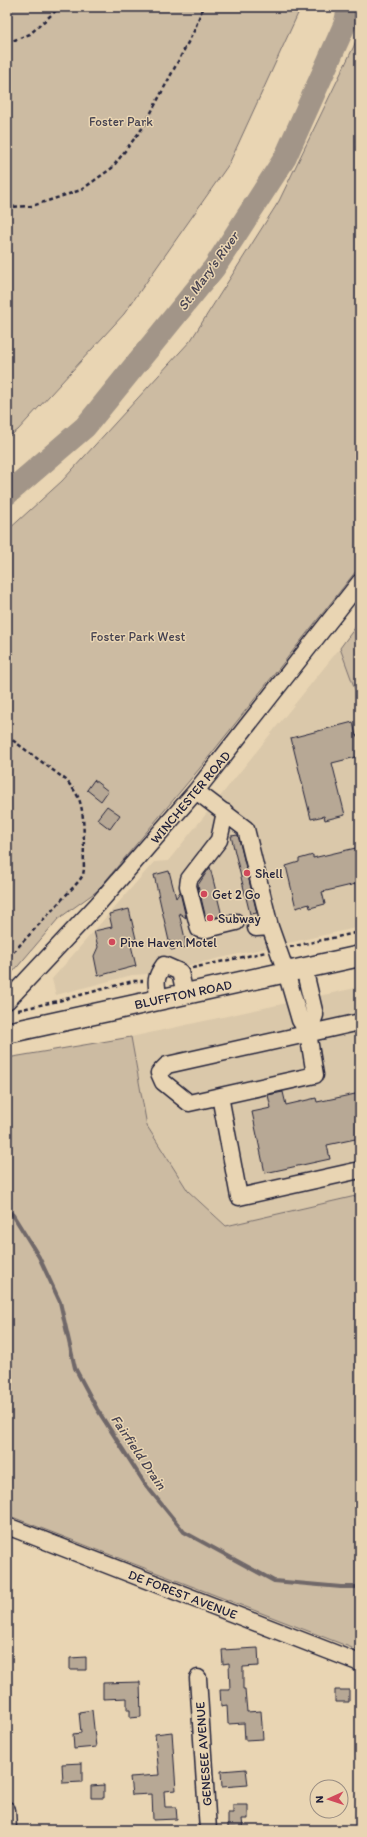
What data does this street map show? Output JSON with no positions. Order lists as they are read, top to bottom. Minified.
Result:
{"streets":{"main road":["BLUFFTON ROAD"],"street":["WINCHESTER ROAD","DE FOREST AVENUE","GENESEE AVENUE"]},"water":["St. Mary's River","Fairfield Drain"],"parks":["Foster Park","Foster Park West"],"places":["Shell","Get 2 Go","Subway","Pine Haven Motel"],"north":"left"}
